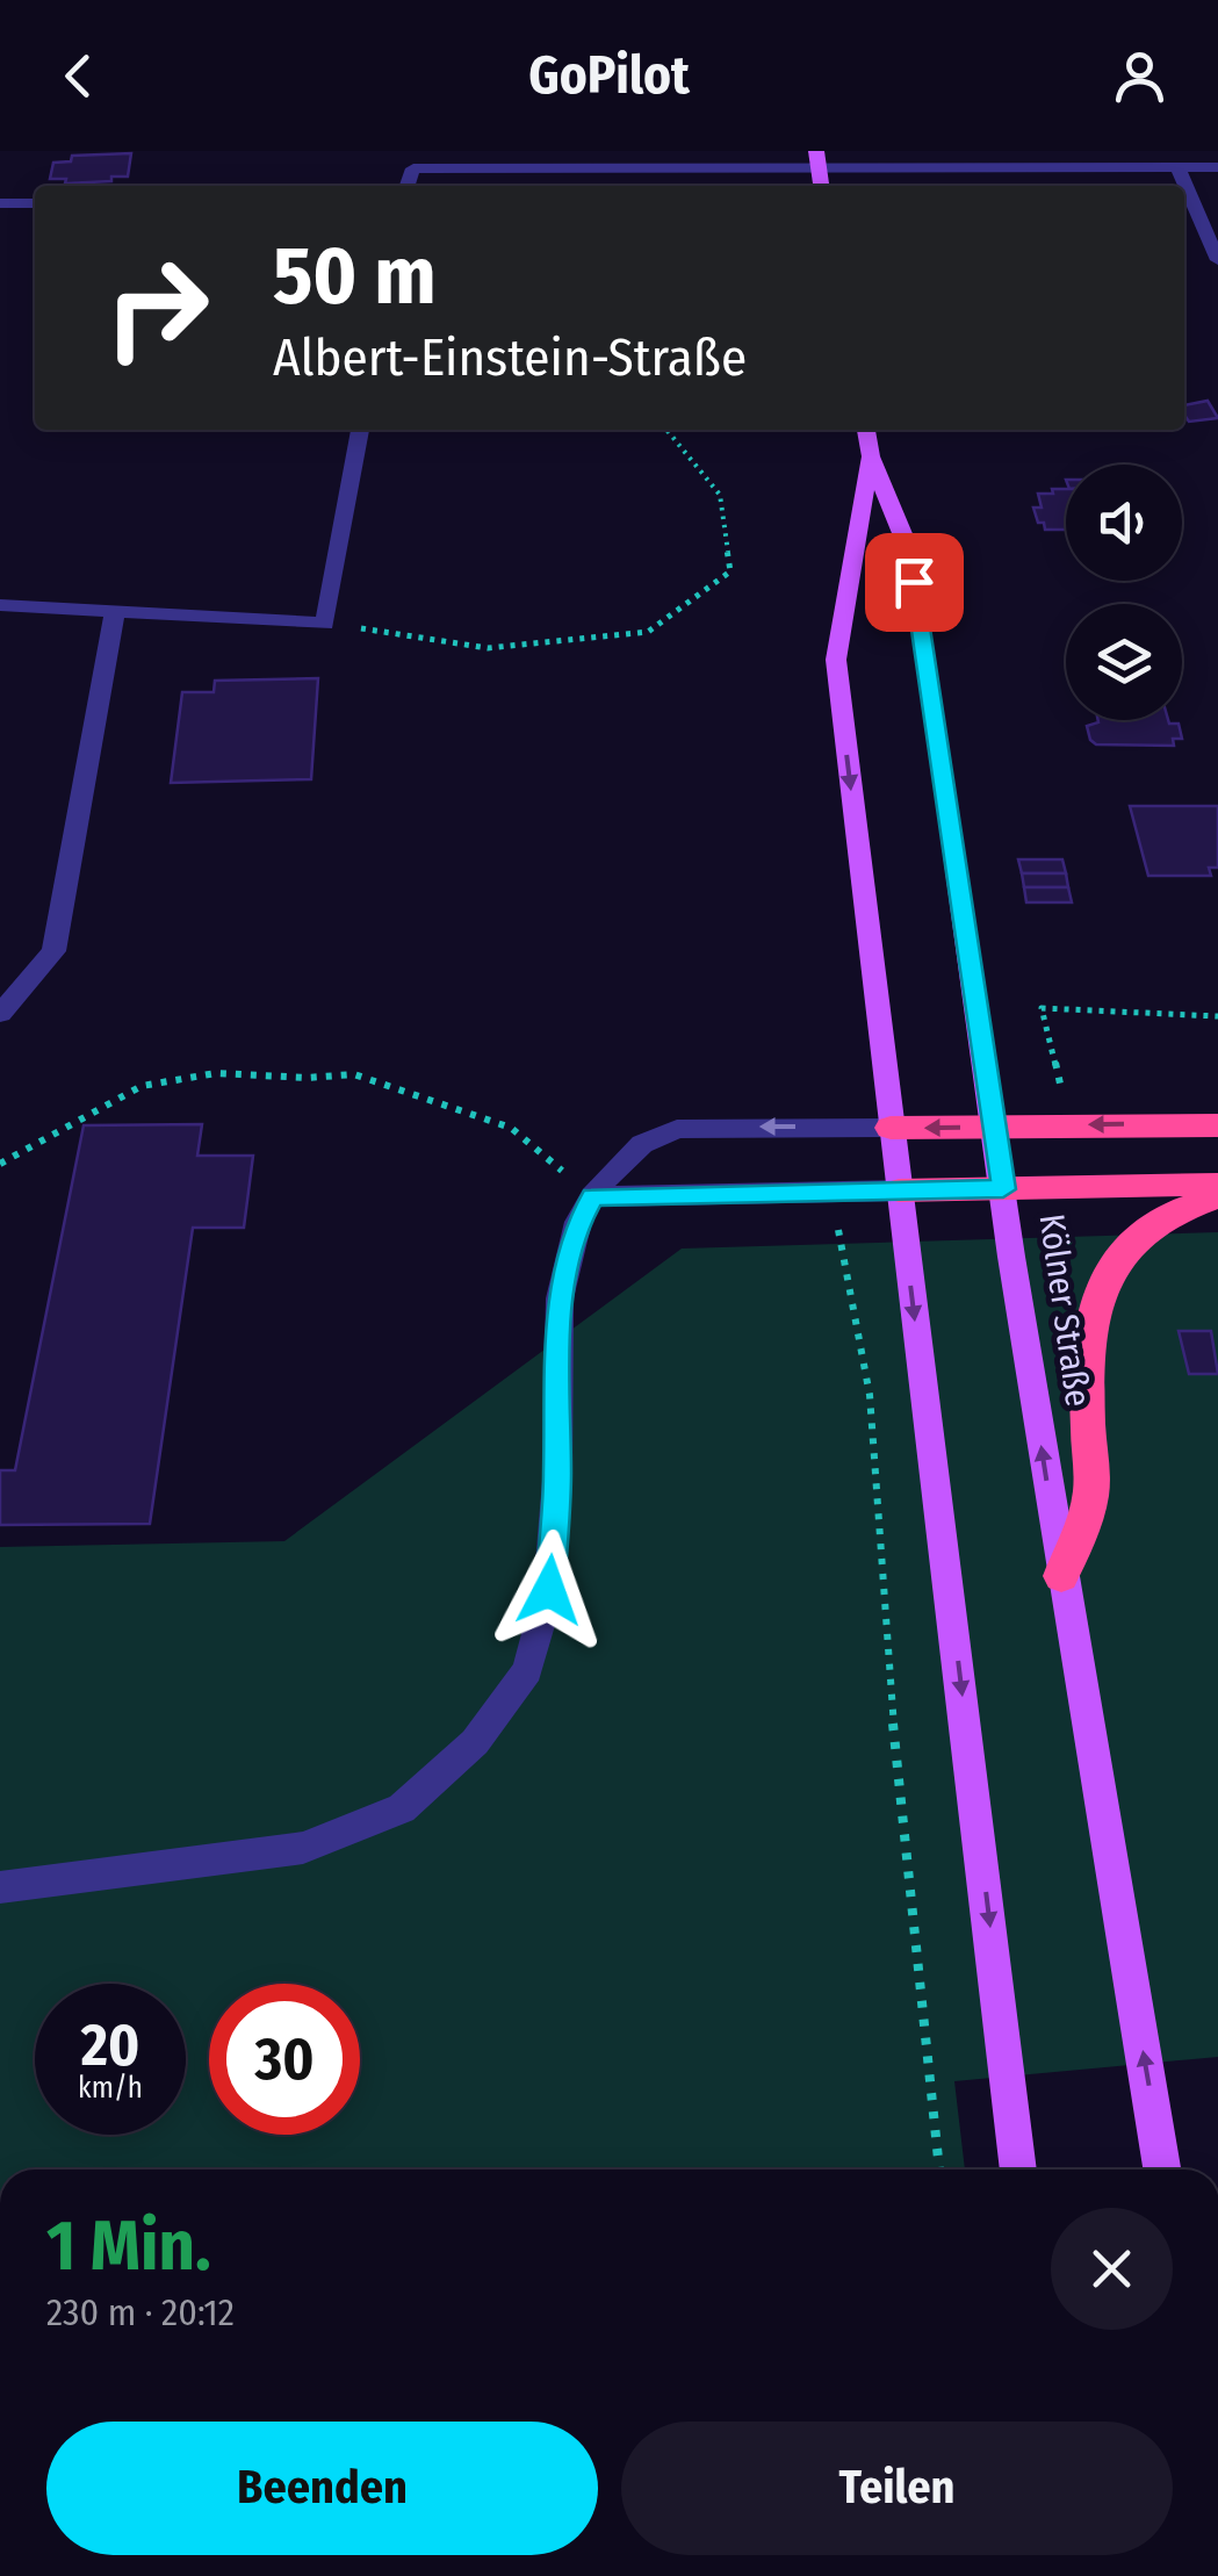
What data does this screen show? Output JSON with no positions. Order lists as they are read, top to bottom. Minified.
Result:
{"streets":{"main road":["Kölner Straße"]},"page":{"header":"GoPilot","turn":["50 m","Albert-Einstein-Straße"],"speed":"20 km/h","limit":"30","heading":["1 Min.","230 m · 20:12"],"buttons":["Beenden","Teilen"]}}
